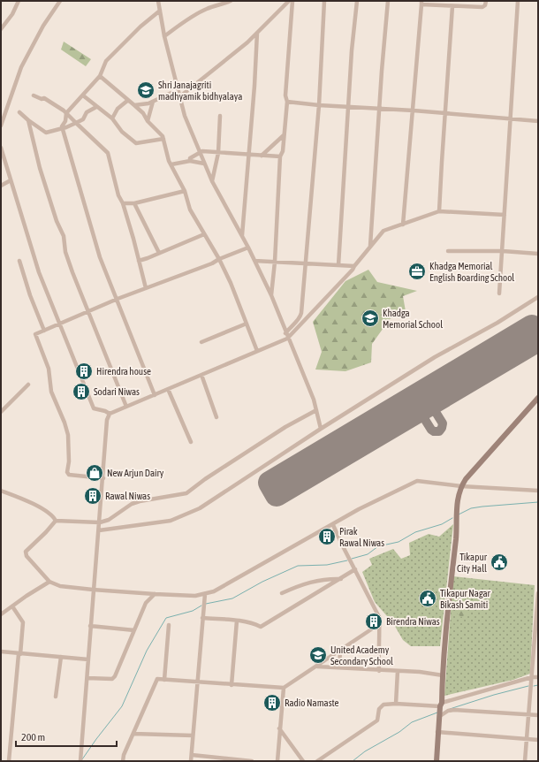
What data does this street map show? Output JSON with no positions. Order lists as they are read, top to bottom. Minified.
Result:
{"places":{"school or university":["Shri Janajagriti madhyamik bidhyalaya","Khadga Memorial School","United Academy Secondary School"],"office":["Khadga Memorial English Boarding School"],"building":["Hirendra house","Sodari Niwas","Rawal Niwas","Pirak Rawal Niwas","Birendra Niwas","Radio Namaste"],"shop":["New Arjun Dairy"],"public building":["Tikapur City Hall","Tikapur Nagar Bikash Samiti"]},"scale_bar":"200 m"}
